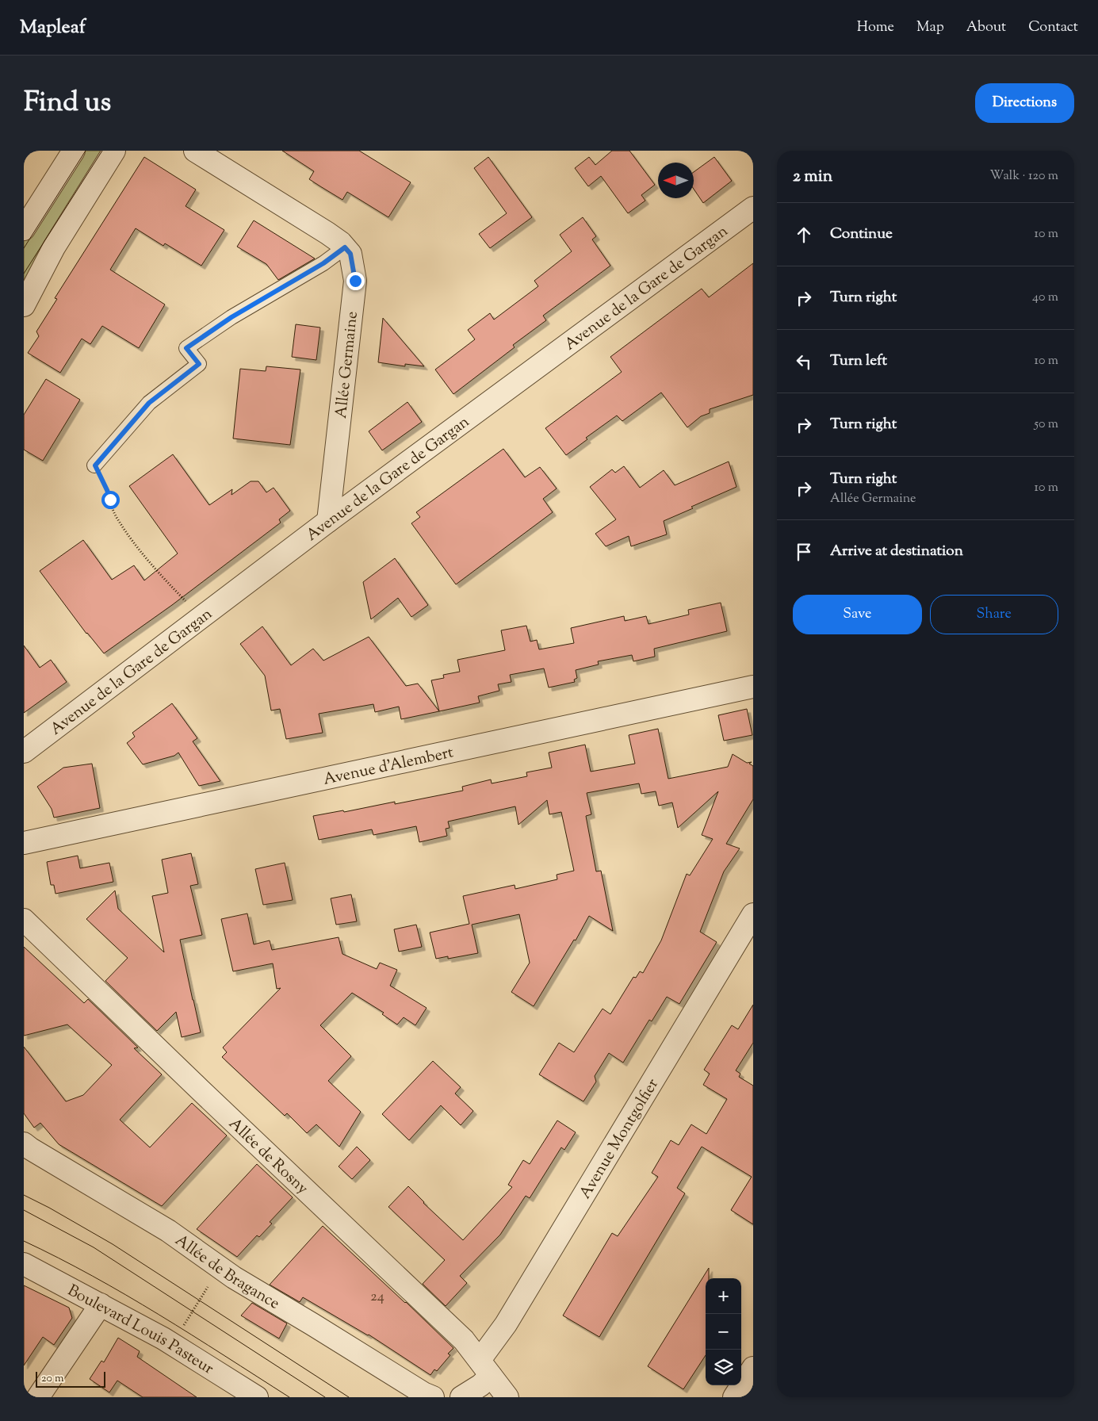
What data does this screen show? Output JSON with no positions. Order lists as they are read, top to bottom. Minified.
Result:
{"streets":{"street":["Avenue de la Gare de Gargan","Allée Germaine","Avenue d'Alembert","Avenue Montgolfier","Allée de Rosny","Allée de Bragance","Boulevard Louis Pasteur"]},"crossings":[["Avenue de la Gare de Gargan","Allée Germaine"],["Avenue Montgolfier","Allée de Rosny"]],"house_numbers":["24"],"scale_bar":"20 m","north":"left","page":{"header":"Mapleaf","nav":["Home","Map","About","Contact"],"title":"Find us","buttons":["Directions",["Save","Share"]],"heading":["2 min","Walk · 120 m"],"list":[["Continue","10 m"],["Turn right","40 m"],["Turn left","10 m"],["Turn right","50 m"],["Turn right","Allée Germaine","10 m"],"Arrive at destination"],"map_buttons":["+","−"],"scale":"20 m"}}
